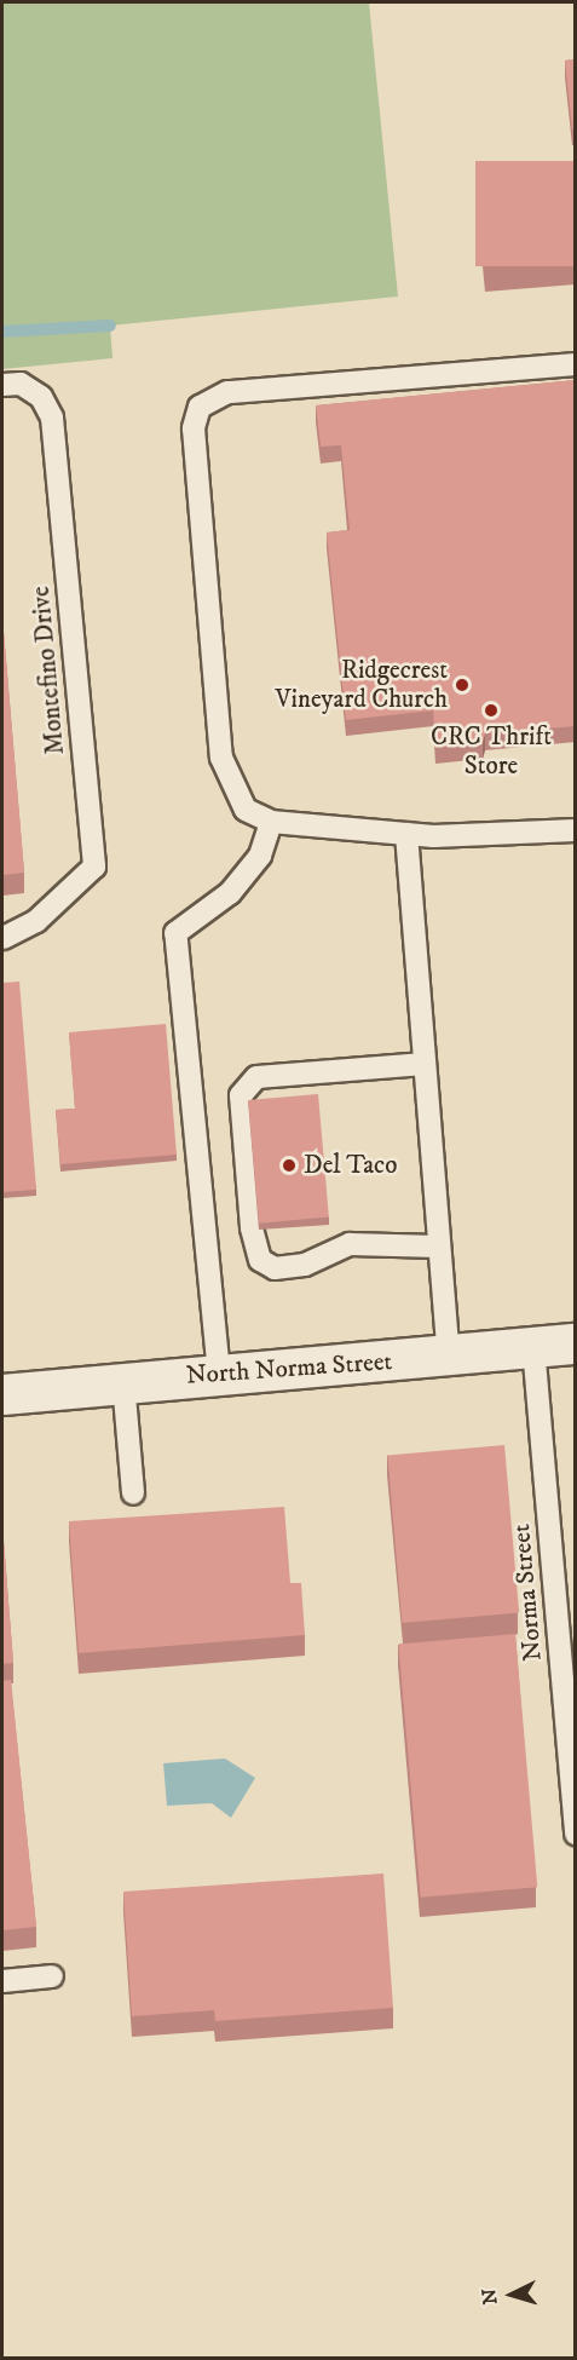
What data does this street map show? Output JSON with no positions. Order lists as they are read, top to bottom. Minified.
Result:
{"streets":{"street":["North Norma Street"],"lane":["Montefino Drive","Norma Street"]},"crossings":[["North Norma Street","Norma Street"]],"places":["Ridgecrest Vineyard Church","CRC Thrift Store","Del Taco"],"north":"left"}
